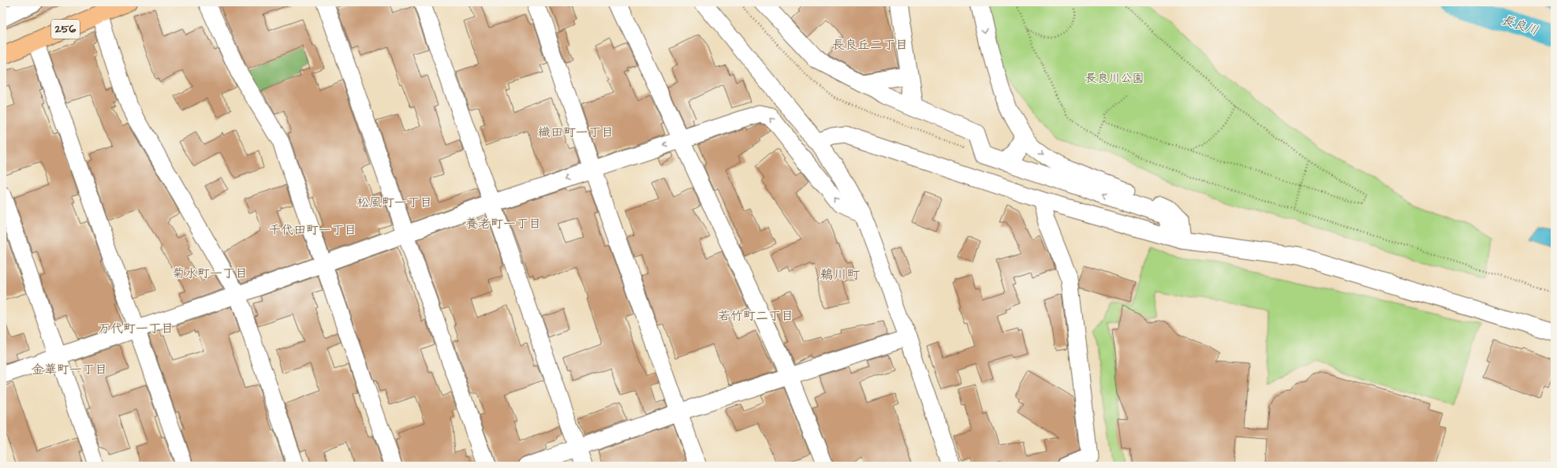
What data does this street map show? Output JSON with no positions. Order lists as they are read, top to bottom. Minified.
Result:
{"streets":{"highway":["256"]},"districts":["長良丘二丁目","織田町一丁目","松風町一丁目","養老町一丁目","千代田町一丁目","菊水町一丁目","鵜川町","若竹町二丁目","万代町一丁目","金華町一丁目"],"water":["長良川"],"parks":["長良川公園"]}
